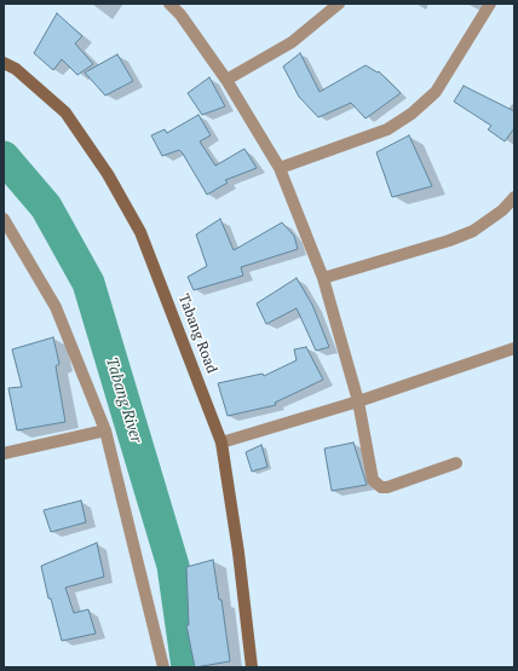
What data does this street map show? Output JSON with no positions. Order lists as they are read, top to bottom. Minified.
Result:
{"streets":{"main road":["Tabang Road"]},"water":["Tabang River"]}
